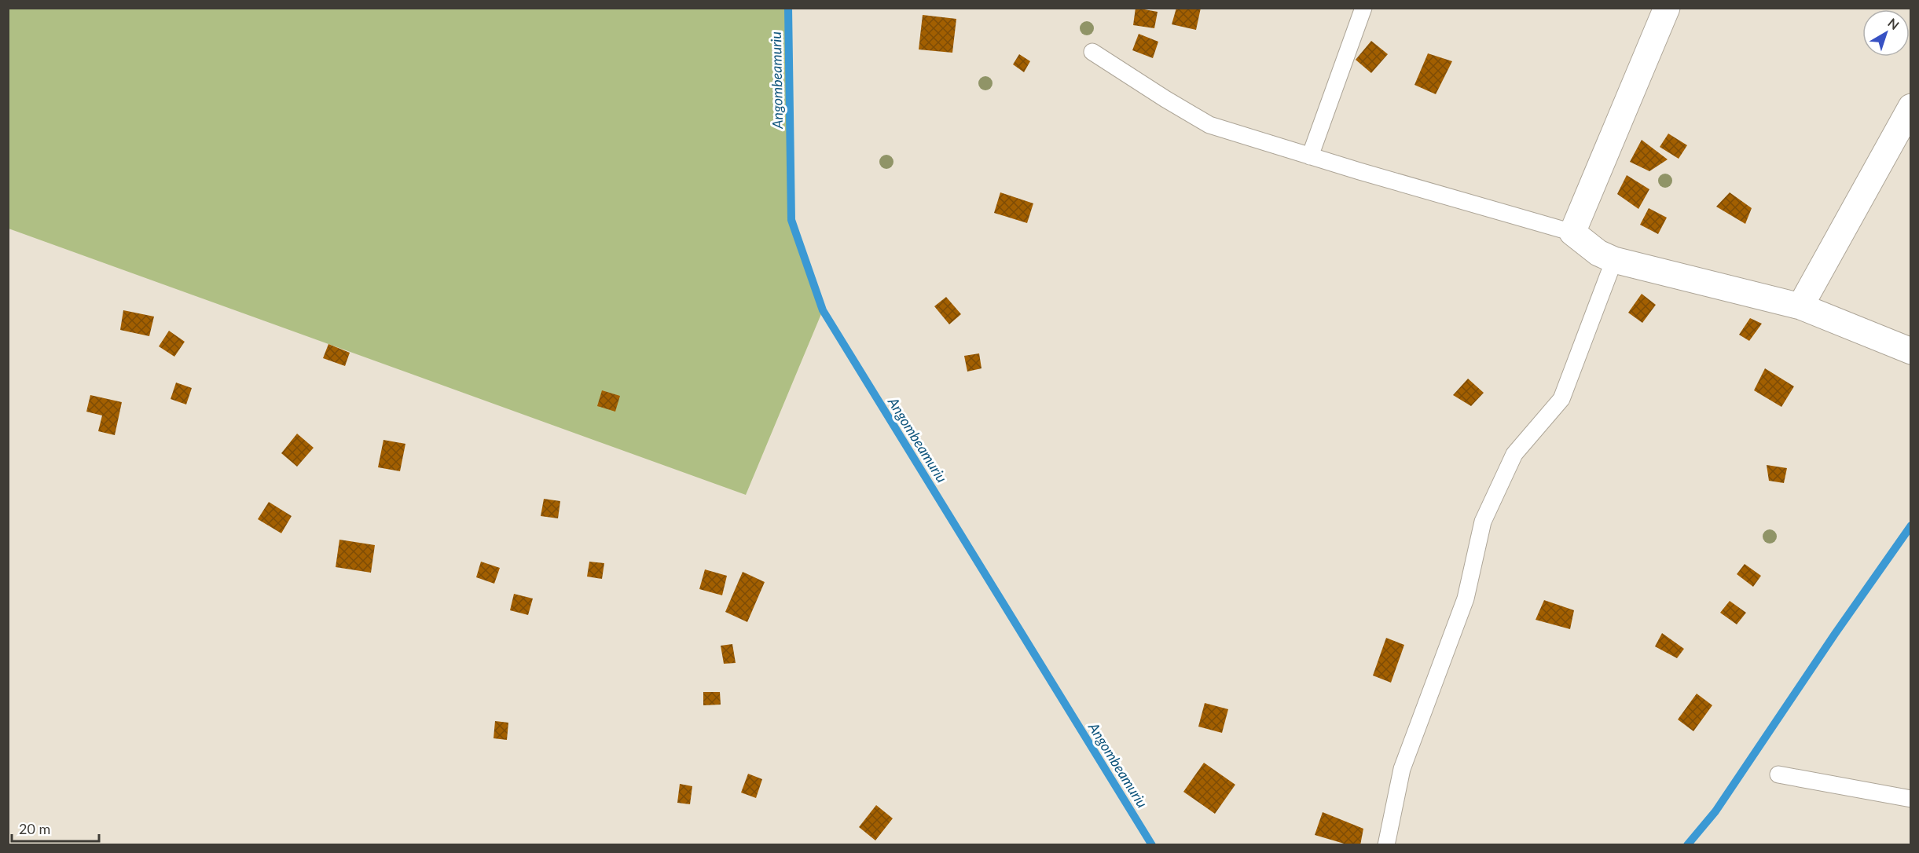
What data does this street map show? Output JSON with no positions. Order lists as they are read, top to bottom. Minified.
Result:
{"water":["Angombeamuriu"],"scale_bar":"20 m","north":"top right"}
